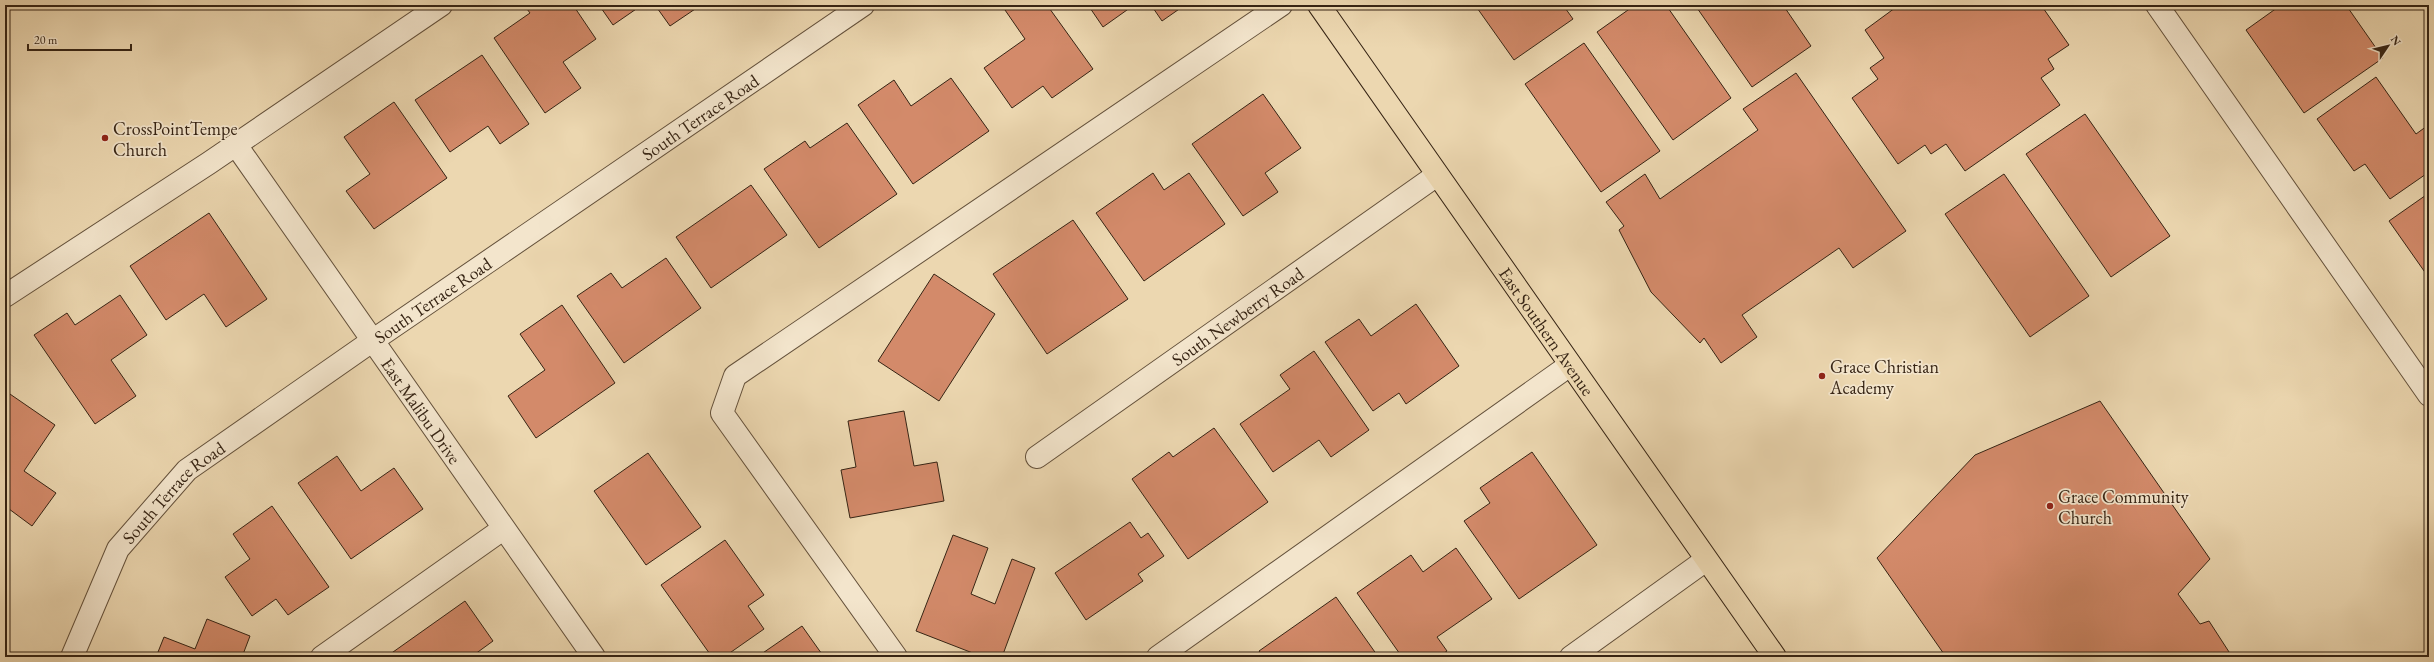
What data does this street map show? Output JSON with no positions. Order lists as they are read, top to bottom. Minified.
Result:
{"streets":{"main road":["East Southern Avenue"],"street":["South Terrace Road","South Newberry Road","East Malibu Drive"]},"crossings":[["South Terrace Road","East Malibu Drive"],["South Newberry Road","East Southern Avenue"]],"places":["CrossPointTempe Church","Grace Christian Academy","Grace Community Church"],"scale_bar":"20 m","north":"top right"}
